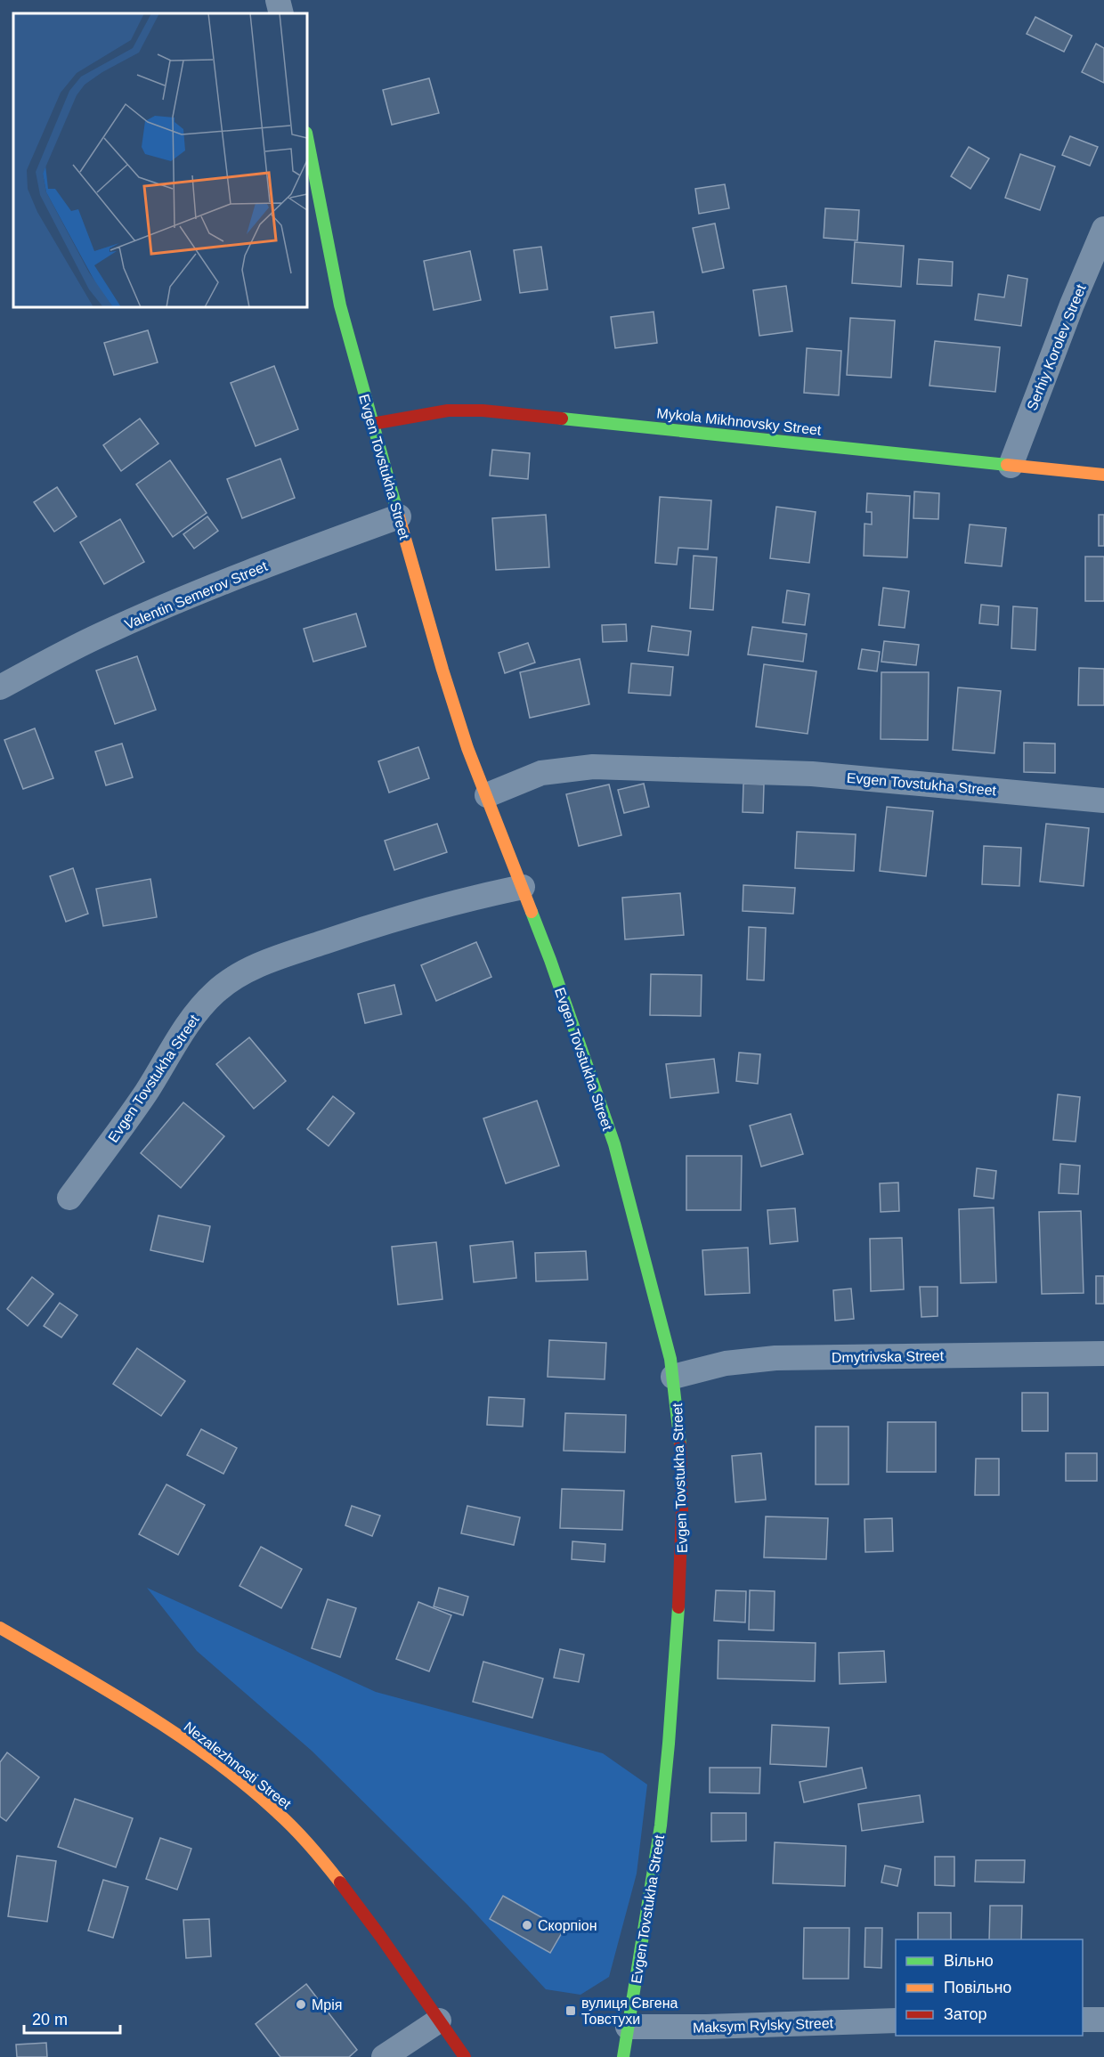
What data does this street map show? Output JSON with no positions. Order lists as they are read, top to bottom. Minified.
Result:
{"streets":{"street":["Serhiy Korolev Street","Mykola Mikhnovsky Street","Evgen Tovstukha Street","Valentin Semerov Street","Dmytrivska Street","Nezalezhnosti Street","Maksym Rylsky Street"]},"crossings":[["Serhiy Korolev Street","Mykola Mikhnovsky Street"],["Mykola Mikhnovsky Street","Evgen Tovstukha Street"],["Evgen Tovstukha Street","Valentin Semerov Street"],["Evgen Tovstukha Street","Dmytrivska Street"],["Evgen Tovstukha Street","Maksym Rylsky Street"]],"places":{"other":["Скорпіон","Мрія"],"transit":["вулиця Євгена Товстухи"]},"legend":["Вільно","Повільно","Затор"],"scale_bar":"20 m"}
